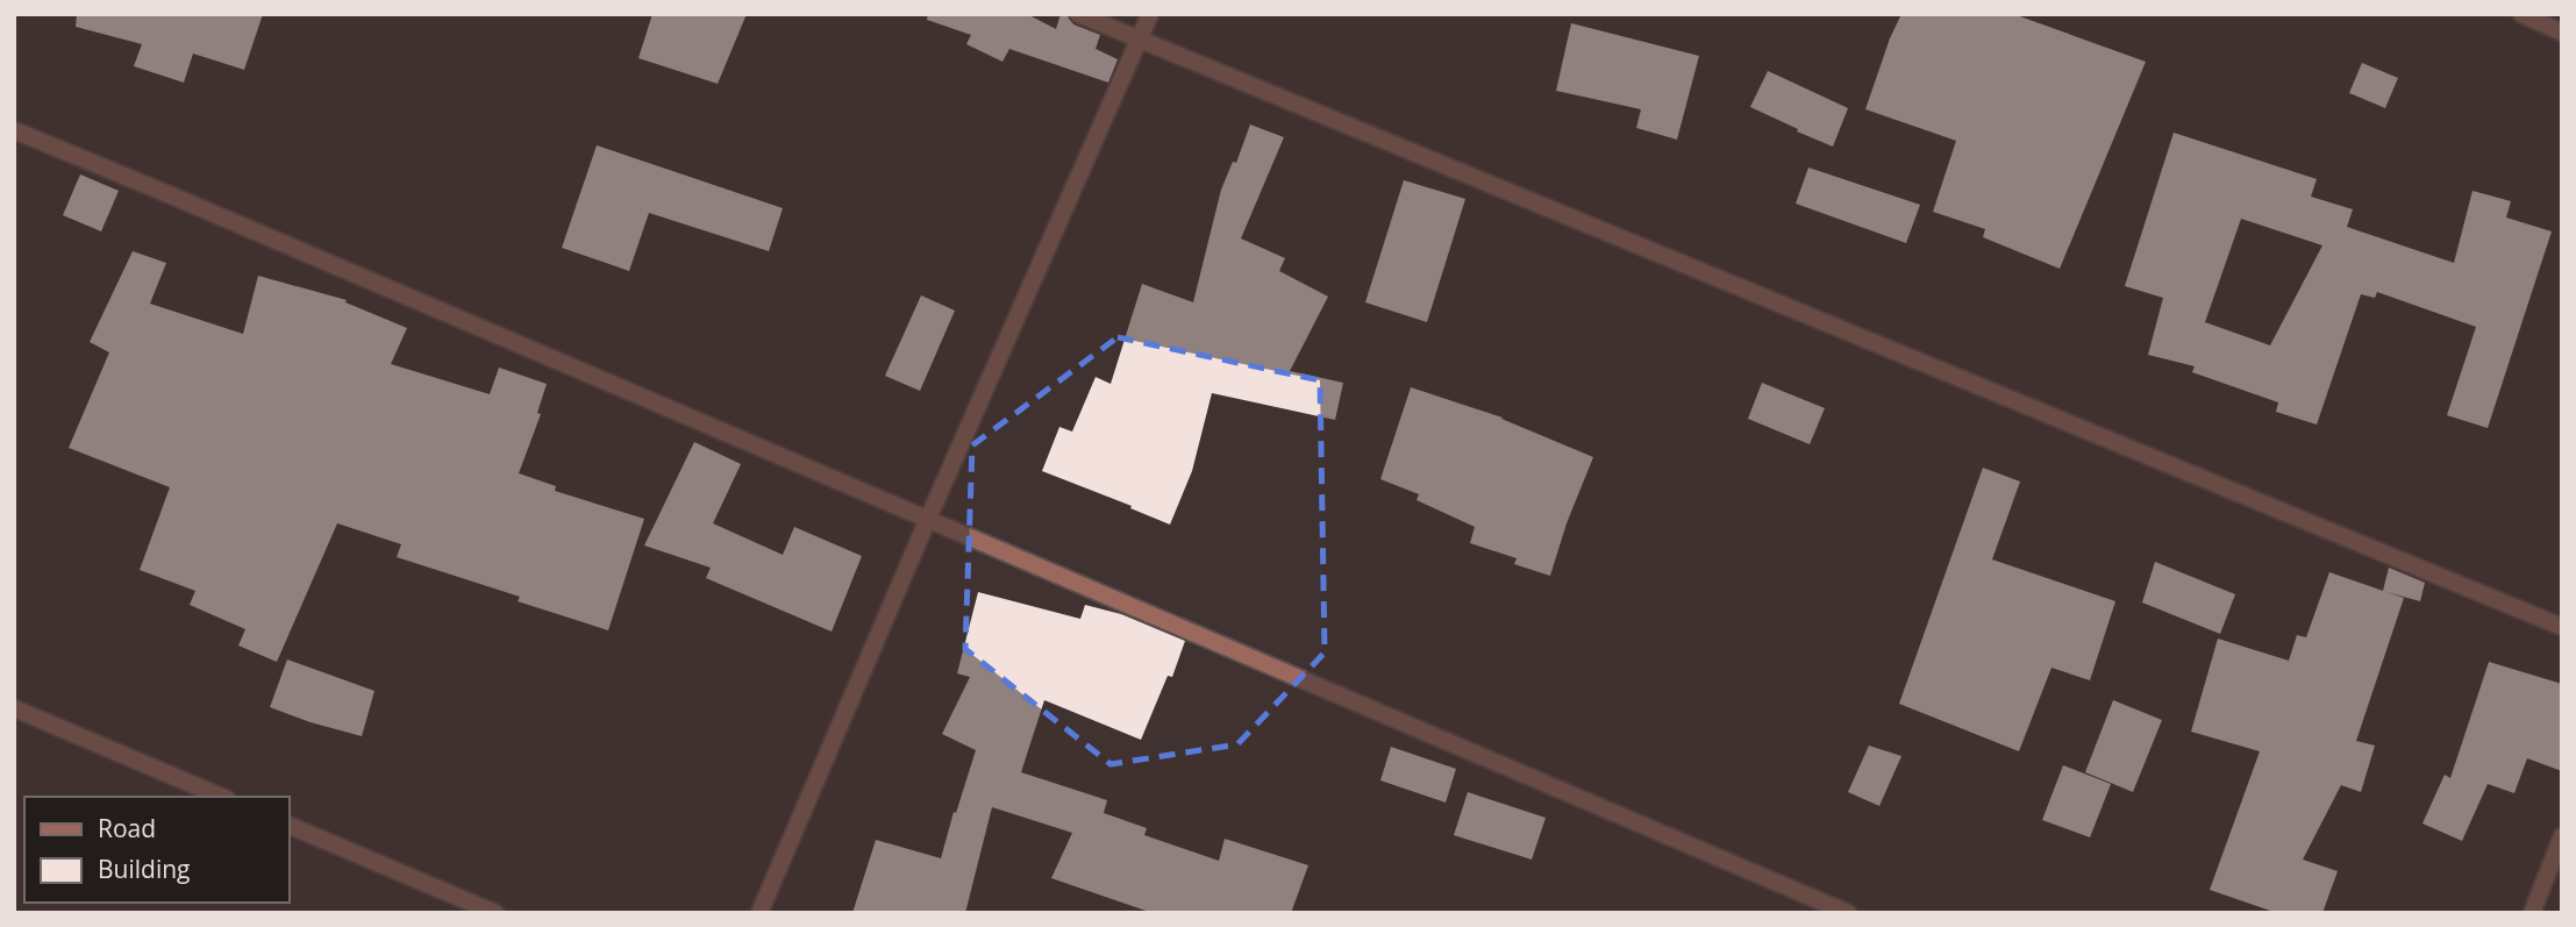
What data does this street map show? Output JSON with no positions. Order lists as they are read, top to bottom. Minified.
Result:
{"legend":["Road","Building"]}
